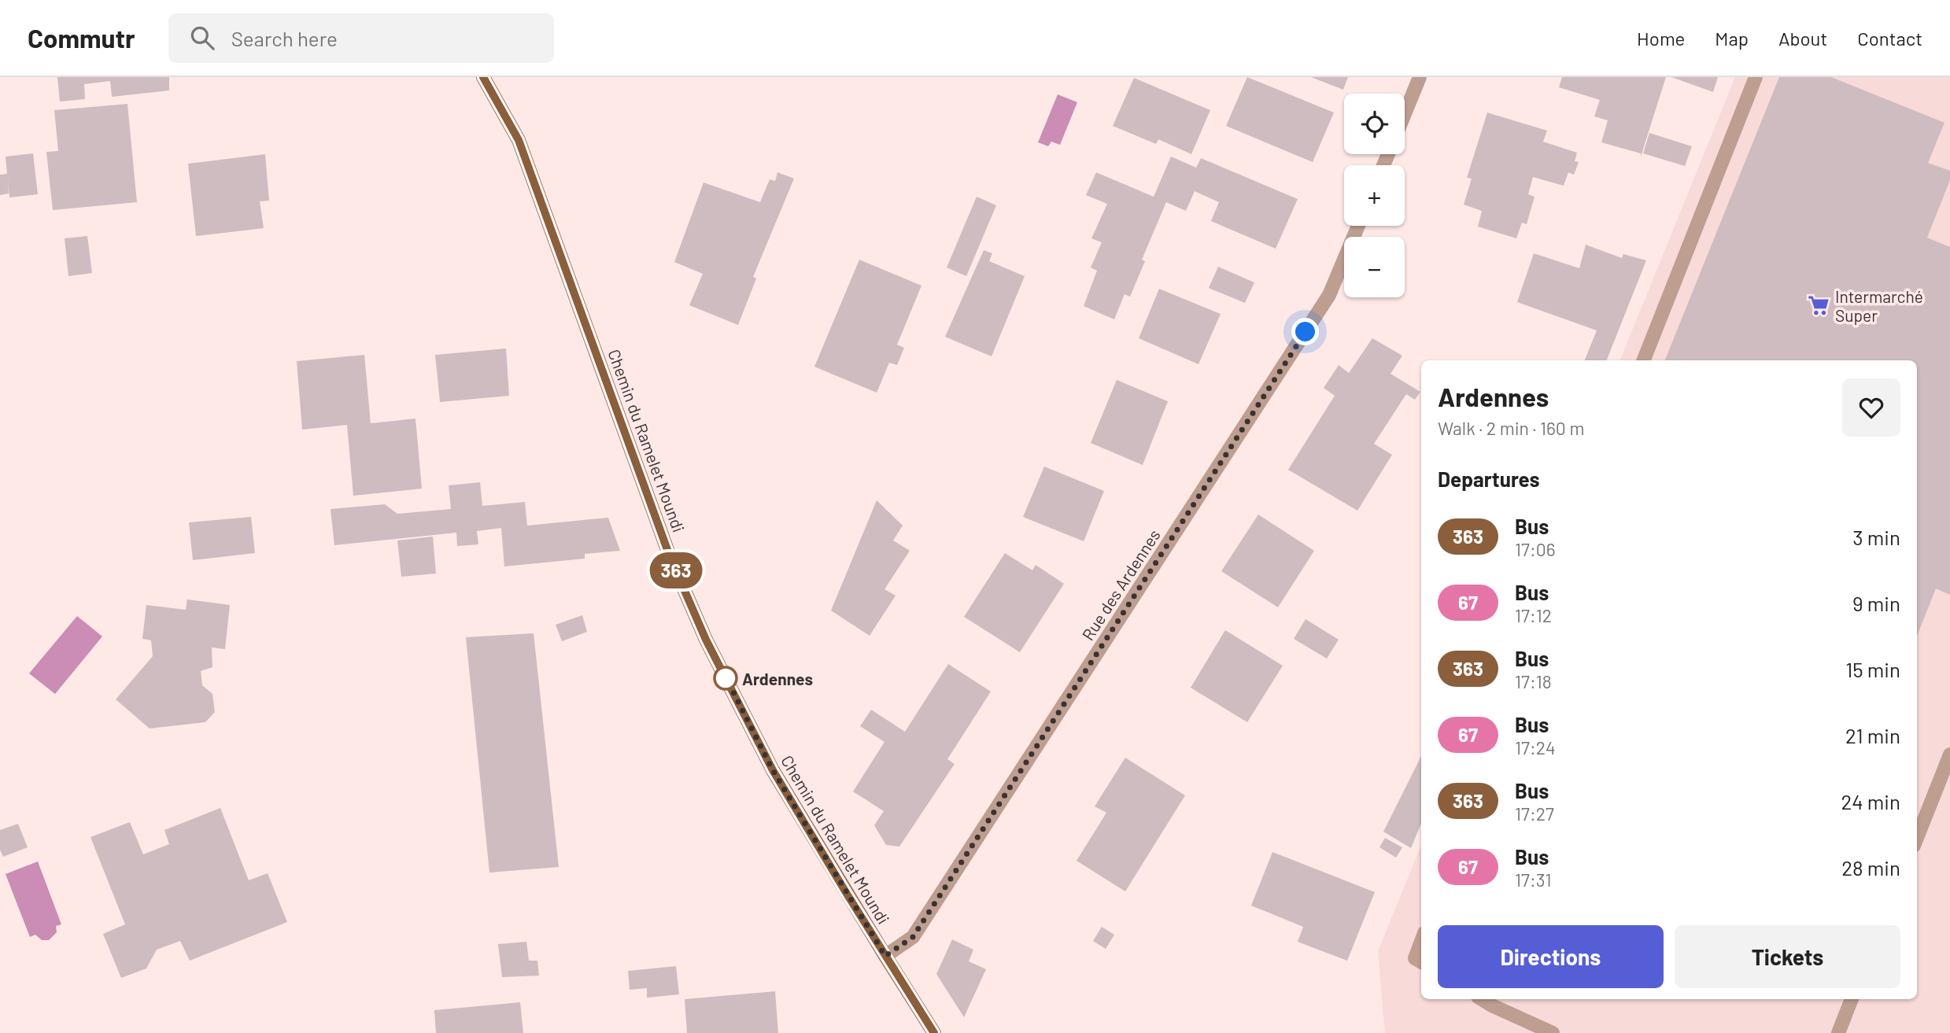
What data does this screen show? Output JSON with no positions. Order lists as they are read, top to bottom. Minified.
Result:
{"streets":{"main road":["Chemin du Ramelet Moundi"],"street":["Rue des Ardennes"]},"crossings":[["Chemin du Ramelet Moundi","Rue des Ardennes"]],"places":{"supermarket":["Intermarché Super"],"other":["Ardennes"]},"lines":["bus line 363"],"page":{"header":"Commutr","search":"Search here","nav":["Home","Map","About","Contact"],"on_map":"363","map_buttons":["+","−"],"heading":[["Ardennes","Walk · 2 min · 160 m"],"Departures"],"list":[{"mark":"363","name":"Bus","note":"17:06","value":"3 min"},{"mark":"67","name":"Bus","note":"17:12","value":"9 min"},{"mark":"363","name":"Bus","note":"17:18","value":"15 min"},{"mark":"67","name":"Bus","note":"17:24","value":"21 min"},{"mark":"363","name":"Bus","note":"17:27","value":"24 min"},{"mark":"67","name":"Bus","note":"17:31","value":"28 min"}],"buttons":["Directions","Tickets"]}}
